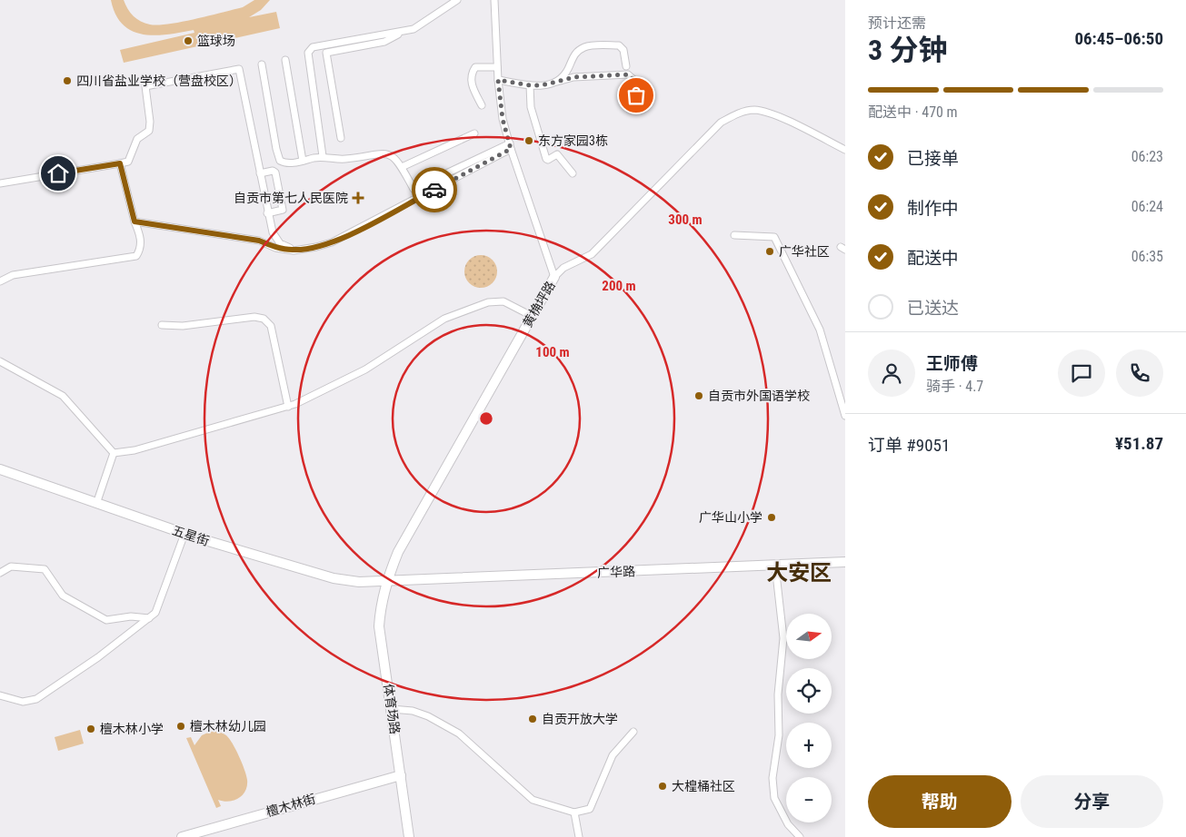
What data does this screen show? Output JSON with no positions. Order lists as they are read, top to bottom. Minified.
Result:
{"streets":{"main road":["黄桷坪路","五星街","广华路","体育场路","檀木林街"]},"crossings":[["黄桷坪路","五星街"],["黄桷坪路","广华路"],["黄桷坪路","体育场路"],["五星街","广华路"],["五星街","体育场路"],["广华路","体育场路"],["体育场路","檀木林街"]],"districts":["大安区"],"places":{"other":["篮球场","四川省盐业学校（营盘校区）","东方家园3栋","广华社区","自贡市外国语学校","广华山小学","自贡开放大学","檀木林幼儿园","檀木林小学","大楻桶社区"],"health":["自贡市第七人民医院"]},"north":"right","page":{"heading":["3 分钟","预计还需","06:45–06:50"],"panel":["王师傅","骑手 · 4.7","订单 #9051","¥51.87"],"bar":"配送中 · 470 m","list":[["已接单","06:23"],["制作中","06:24"],["配送中","06:35"],"已送达"],"map_buttons":["+","−"],"buttons":["帮助","分享"]},"rings":["300 m","200 m","100 m"]}
